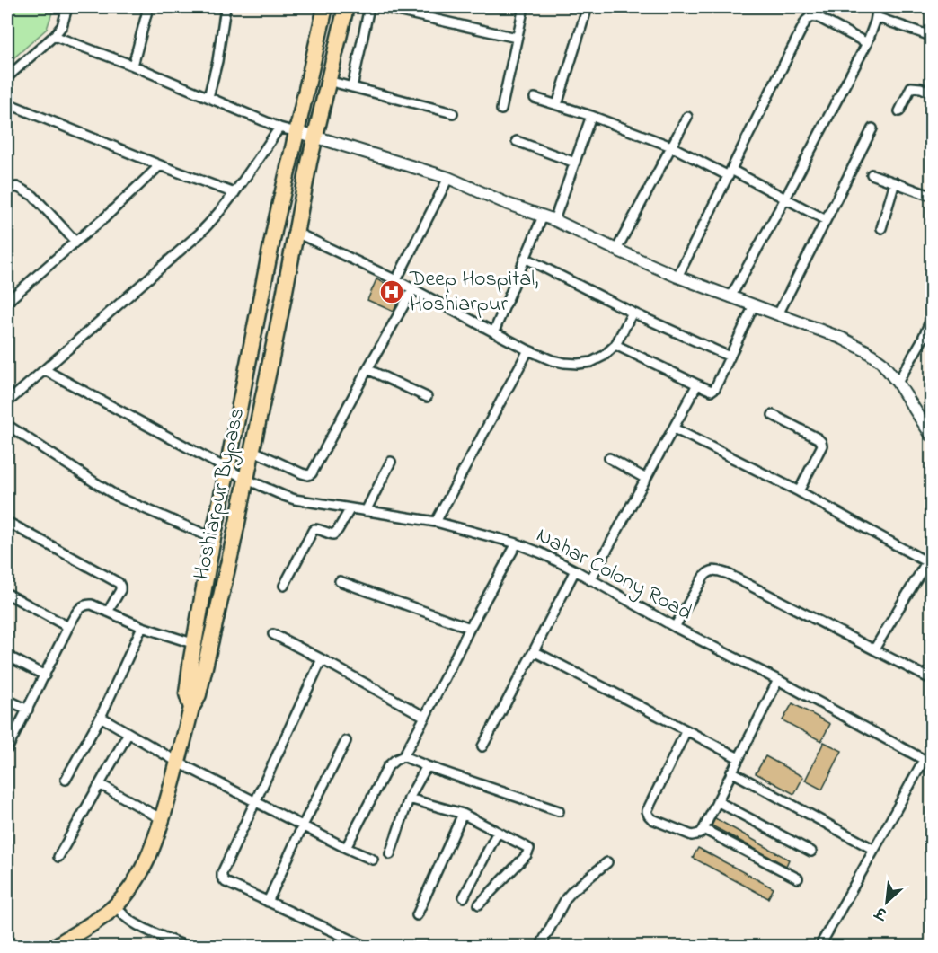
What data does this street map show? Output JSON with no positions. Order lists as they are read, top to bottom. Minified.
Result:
{"streets":{"highway":["Hoshiarpur Bypass"],"street":["Nahar Colony Road"]},"crossings":[["Hoshiarpur Bypass","Nahar Colony Road"]],"places":{"hospital":["Deep Hospital, Hoshiarpur"]},"north":"bottom left"}
